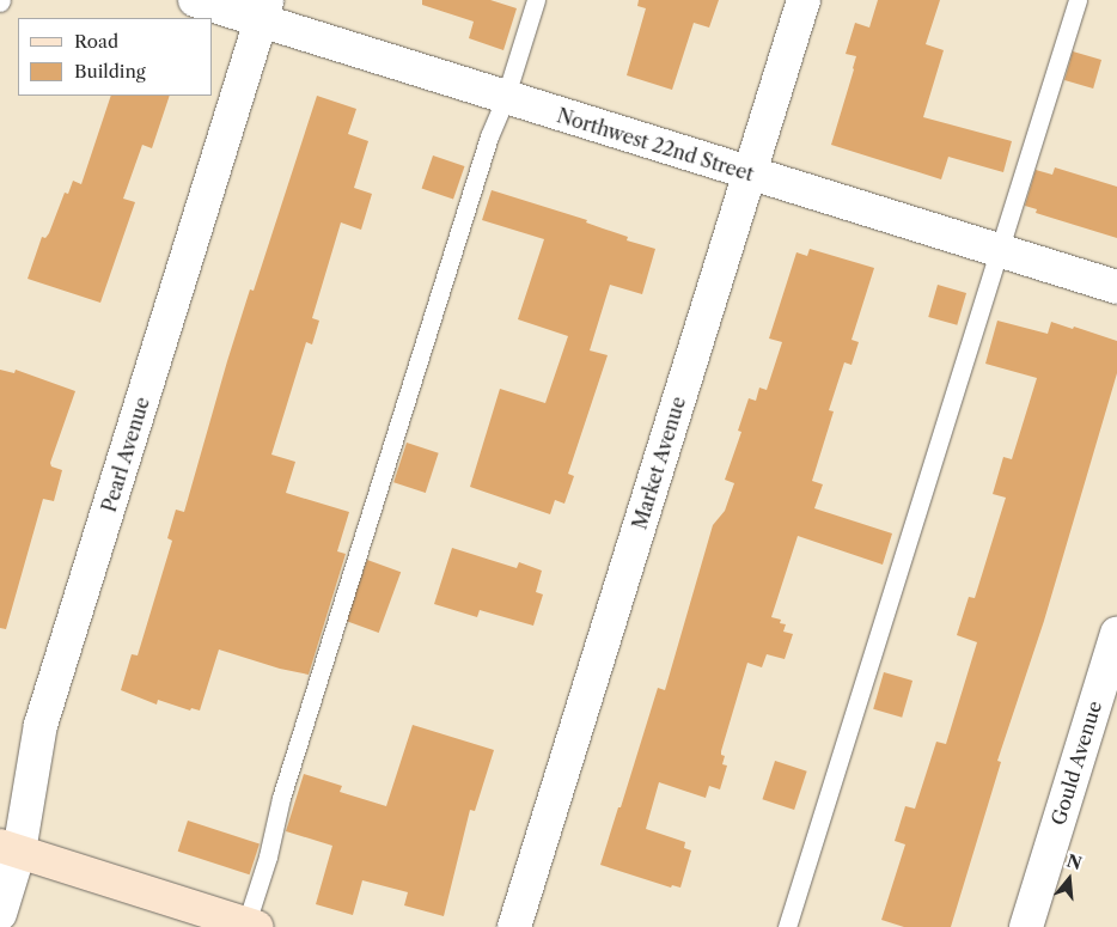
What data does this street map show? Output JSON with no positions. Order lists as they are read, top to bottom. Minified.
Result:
{"streets":{"street":["Northwest 22nd Street","Pearl Avenue","Market Avenue","Gould Avenue"]},"crossings":[["Northwest 22nd Street","Pearl Avenue"],["Northwest 22nd Street","Market Avenue"]],"legend":["Road","Building"],"north":"top"}
